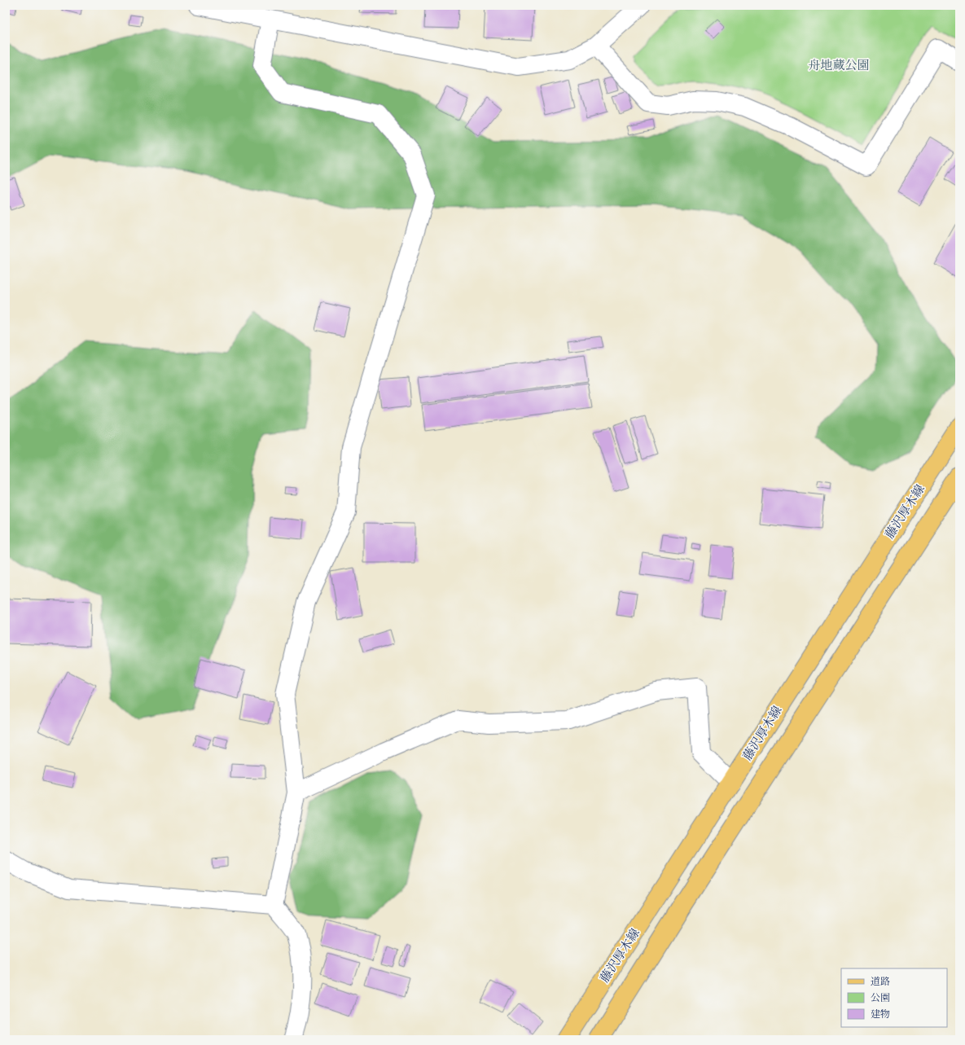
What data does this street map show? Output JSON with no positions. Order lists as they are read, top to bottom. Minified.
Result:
{"streets":{"main road":["藤沢厚木線"]},"parks":["舟地蔵公園"],"legend":["道路","公園","建物"]}
